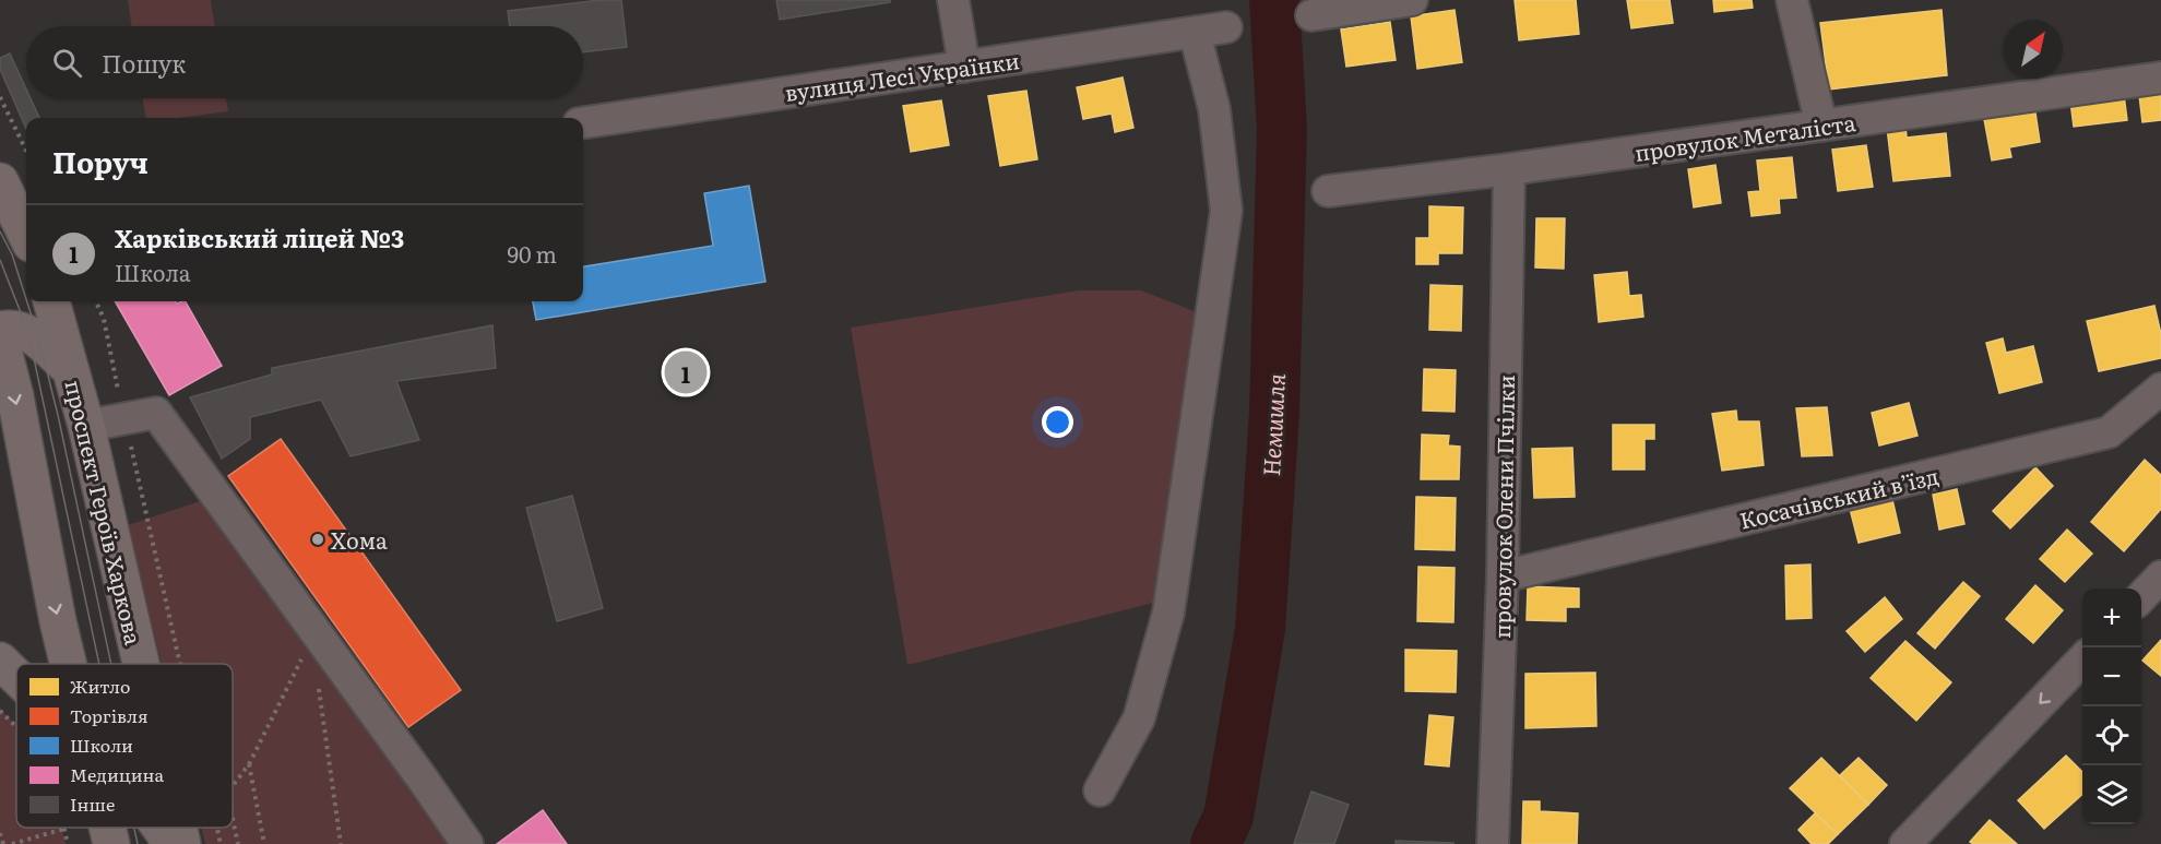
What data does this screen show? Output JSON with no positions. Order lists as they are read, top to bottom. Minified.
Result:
{"streets":{"main road":["проспект Героїв Харкова"],"street":["вулиця Лесі Українки","провулок Металіста","Косачівський в’їзд","провулок Олени Пчілки"]},"crossings":[["провулок Металіста","провулок Олени Пчілки"],["Косачівський в’їзд","провулок Олени Пчілки"]],"water":["Немишля"],"places":["Хома"],"legend":["Житло","Торгівля","Школи","Медицина","Інше"],"north":"top right","page":{"search":"Пошук","heading":"Поруч","list":[{"mark":"1","name":"Харківський ліцей №3","note":"Школа","value":"90 m"}],"pins":"1","map_buttons":["+","−"]}}
